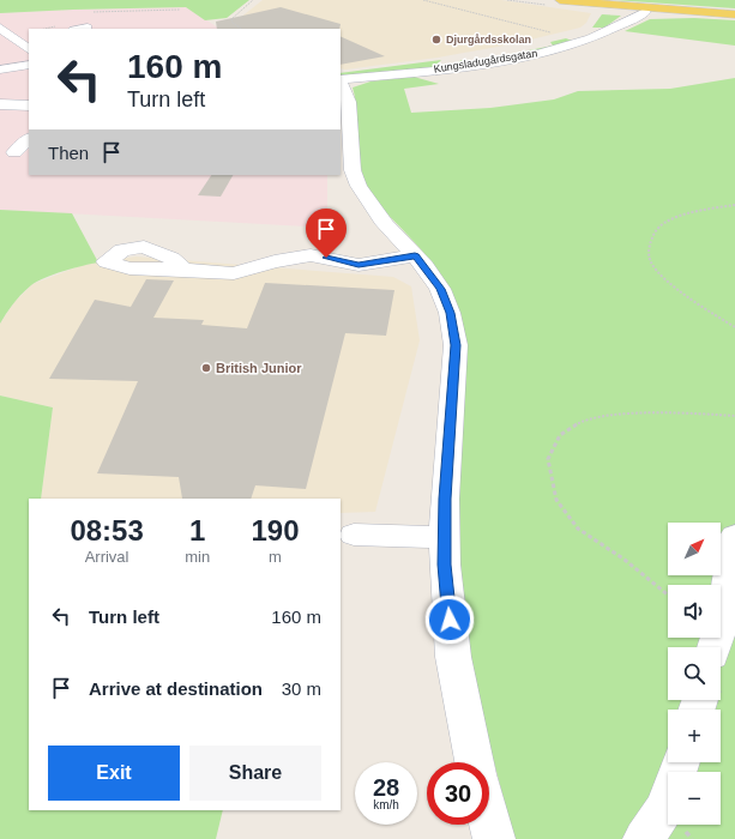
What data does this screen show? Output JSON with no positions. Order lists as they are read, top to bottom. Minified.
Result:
{"streets":{"street":["Kungsladugårdsgatan"]},"places":["Djurgårdsskolan","British Junior"],"north":"top right","page":{"turn":["160 m","Turn left"],"then":"Then","eta":["08:53","Arrival","1","min","190","m"],"map_buttons":["+","−"],"list":[{"name":"Turn left","value":"160 m"},{"name":"Arrive at destination","value":"30 m"}],"buttons":["Exit","Share"],"speed":"28 km/h","limit":"30"}}
